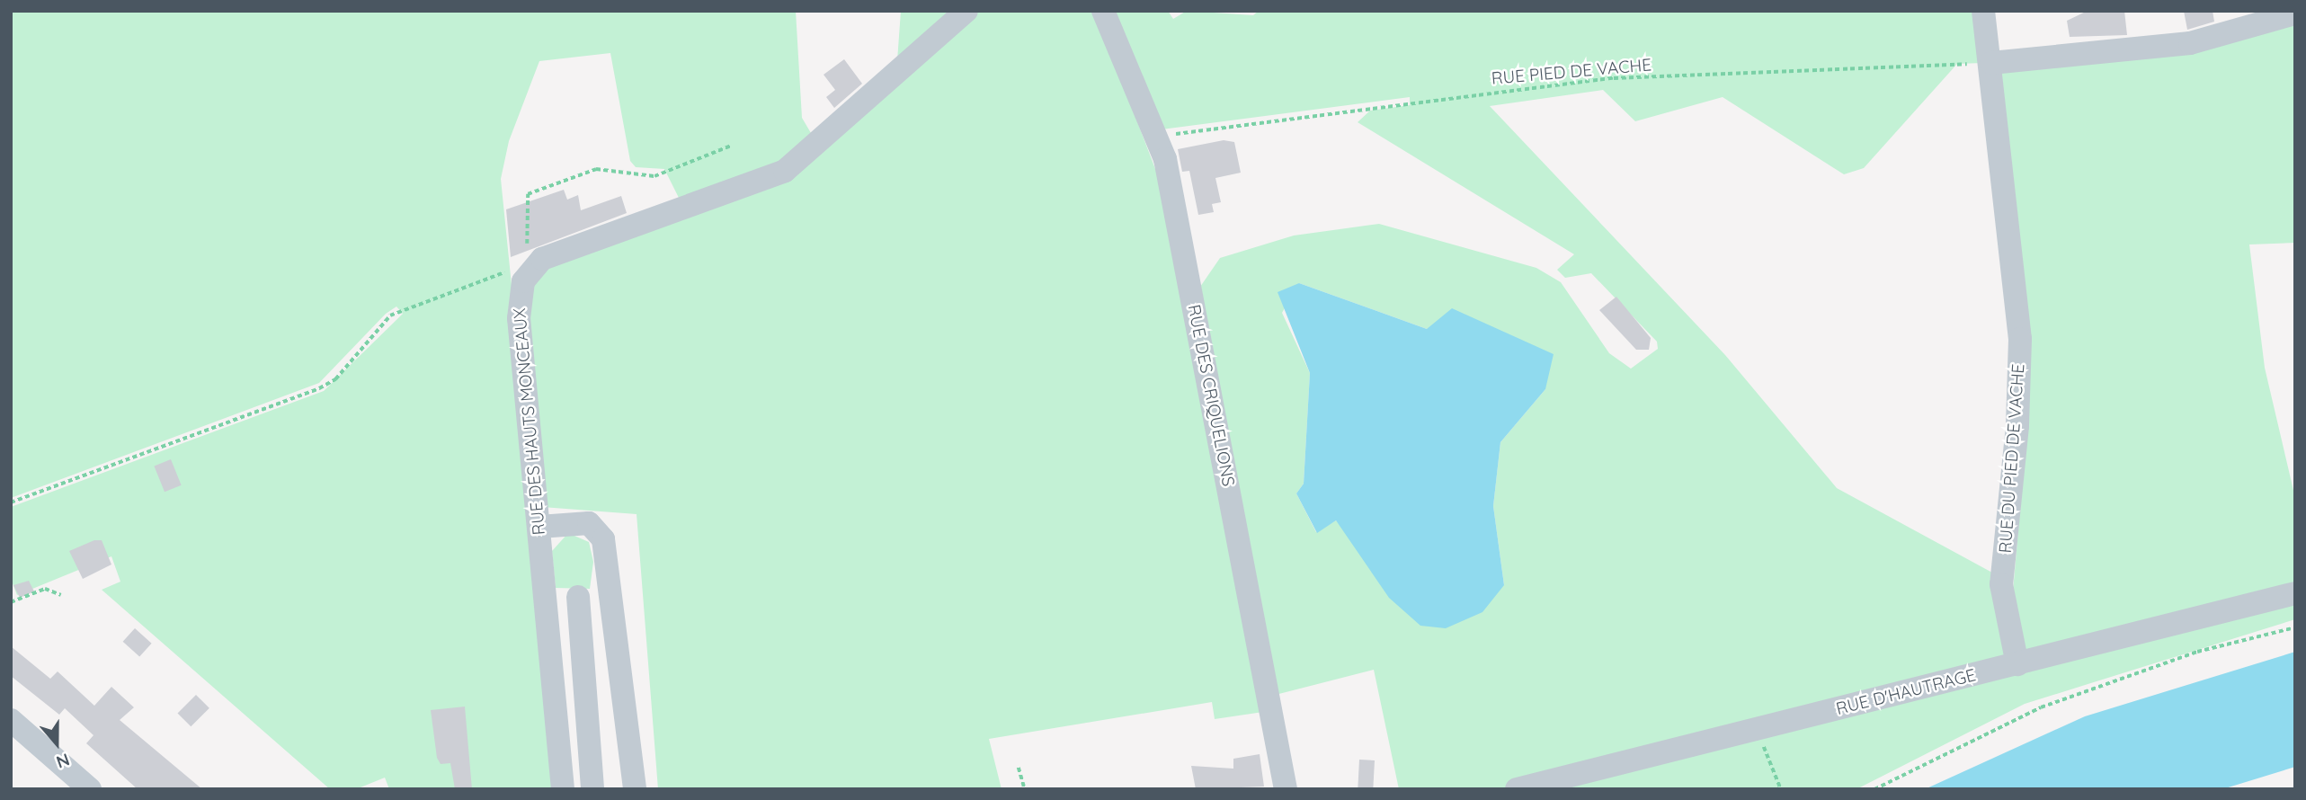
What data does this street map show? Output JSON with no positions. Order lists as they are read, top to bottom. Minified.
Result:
{"streets":{"street":["RUE DES CRIQUELIONS","RUE DES HAUTS MONCEAUX","RUE DU PIED DE VACHE","RUE D'HAUTRAGE"],"path":["RUE PIED DE VACHE"]},"crossings":[["RUE PIED DE VACHE","RUE DES CRIQUELIONS"],["RUE PIED DE VACHE","RUE DU PIED DE VACHE"],["RUE DU PIED DE VACHE","RUE D'HAUTRAGE"]],"north":"bottom"}
